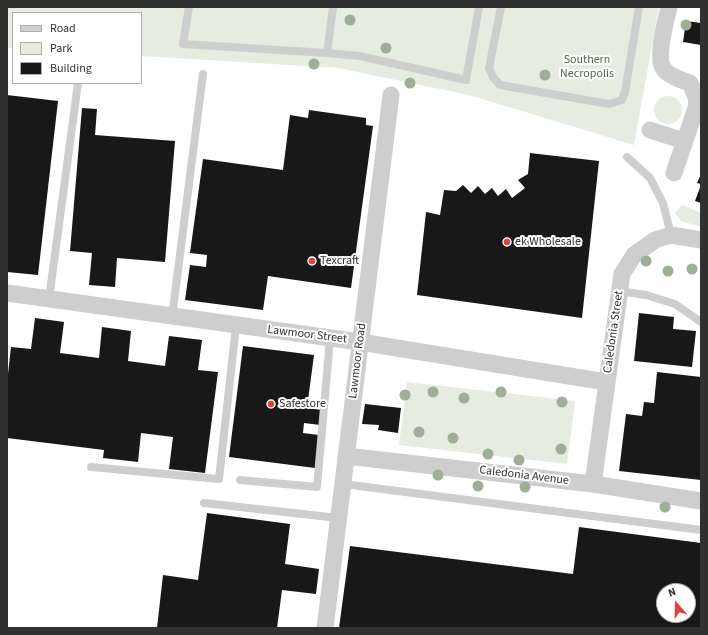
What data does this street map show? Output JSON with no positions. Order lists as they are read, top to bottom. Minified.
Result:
{"streets":{"street":["Caledonia Street","Lawmoor Street","Lawmoor Road","Caledonia Avenue"]},"crossings":[["Caledonia Street","Lawmoor Street"],["Caledonia Street","Caledonia Avenue"],["Lawmoor Street","Lawmoor Road"],["Lawmoor Road","Caledonia Avenue"]],"parks":["Southern Necropolis"],"places":["ek Wholesale","Texcraft","Safestore"],"legend":["Road","Park","Building"],"north":"top"}
